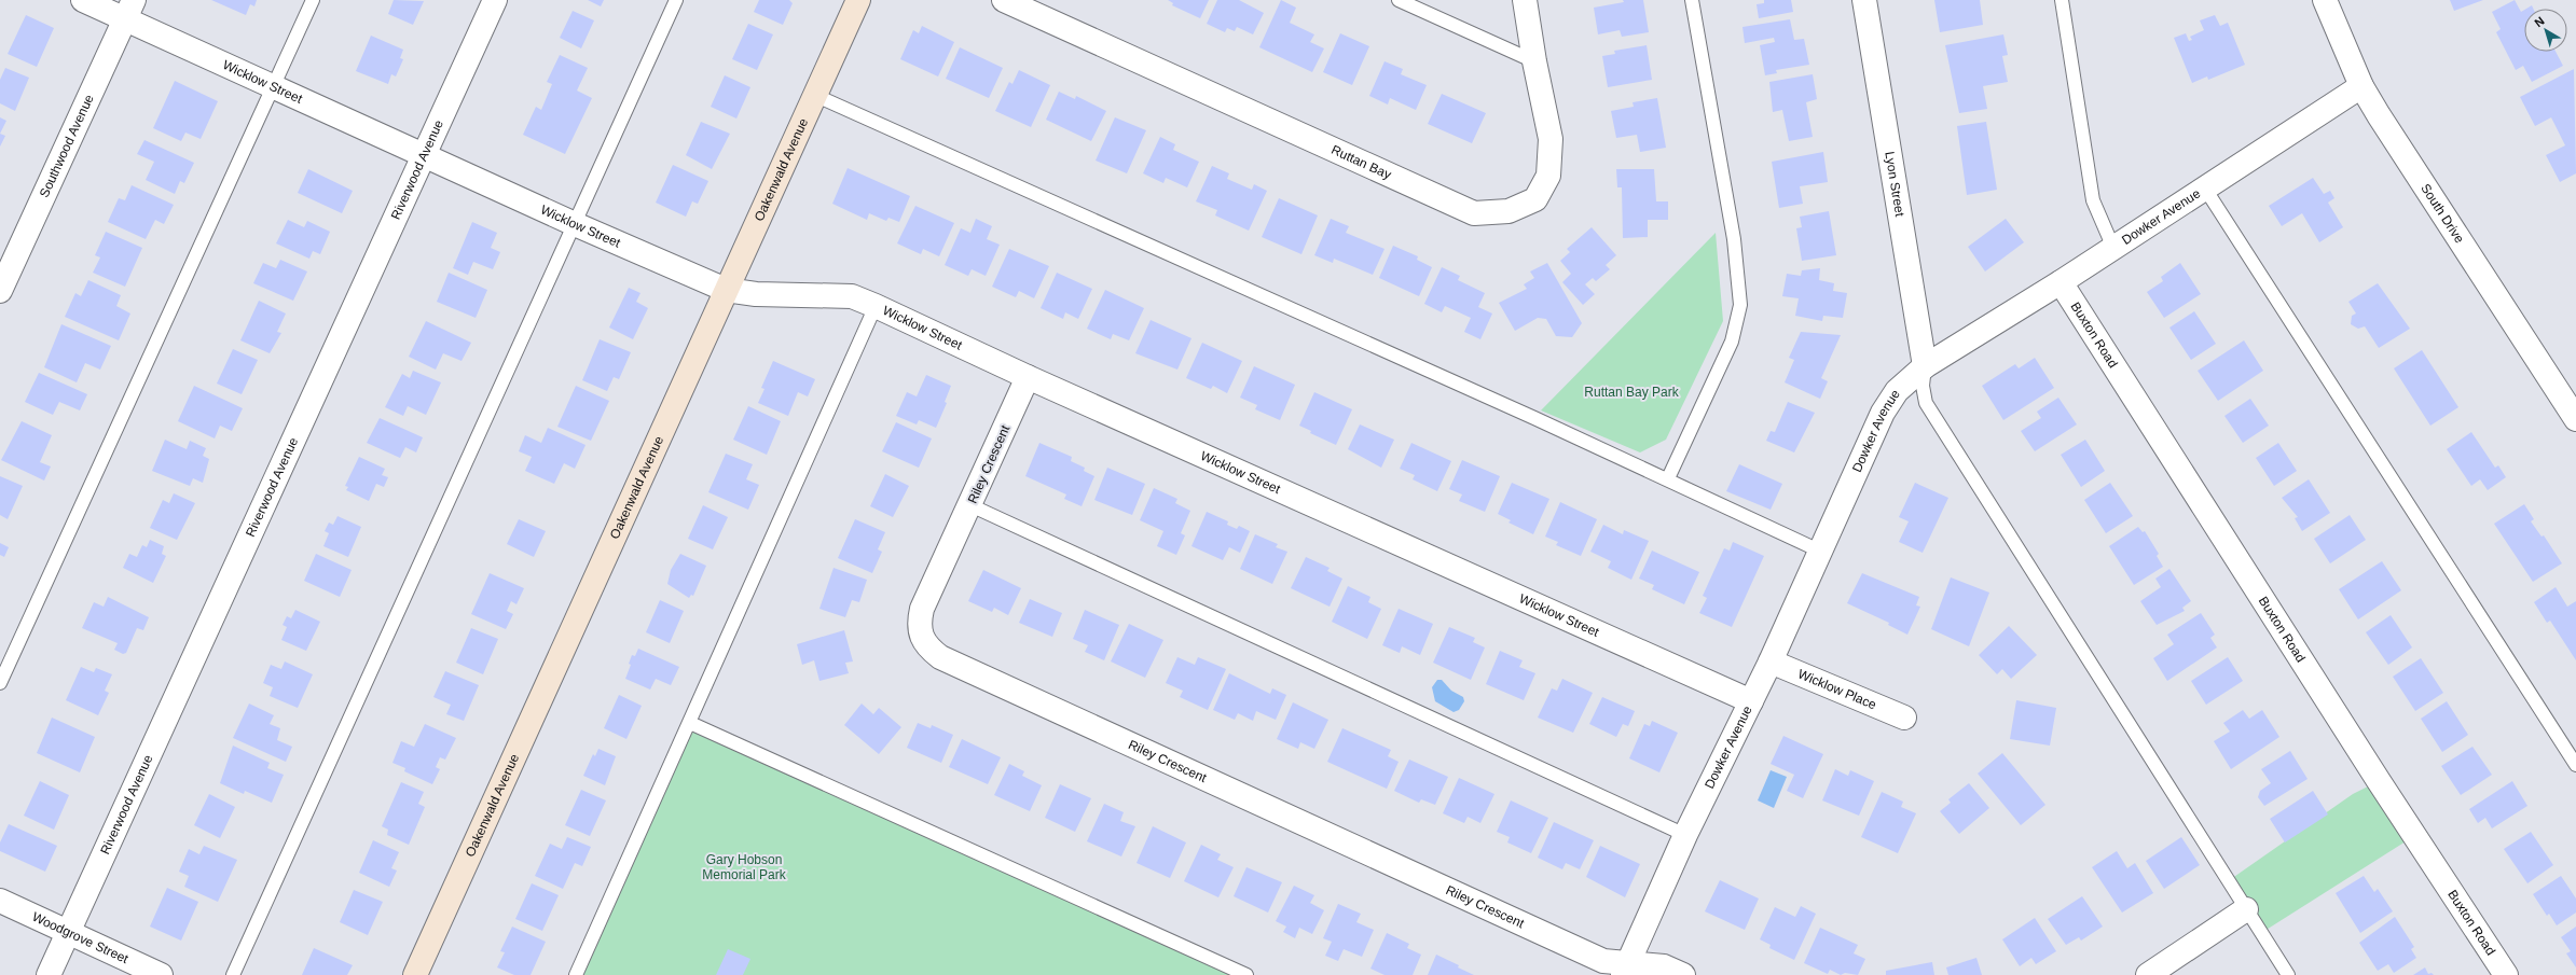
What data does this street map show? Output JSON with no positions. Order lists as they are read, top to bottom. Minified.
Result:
{"streets":{"street":["Wicklow Street","Southwood Avenue","Ruttan Bay","Oakenwald Avenue","Riverwood Avenue","Lyon Street","South Drive","Dowker Avenue","Buxton Road","Riley Crescent","Wicklow Place","Woodgrove Street"]},"crossings":[["Wicklow Street","Southwood Avenue"],["Wicklow Street","Oakenwald Avenue"],["Wicklow Street","Riverwood Avenue"],["Wicklow Street","Dowker Avenue"],["Wicklow Street","Riley Crescent"],["Riverwood Avenue","Woodgrove Street"],["Lyon Street","Dowker Avenue"],["South Drive","Dowker Avenue"],["Dowker Avenue","Buxton Road"],["Dowker Avenue","Riley Crescent"],["Dowker Avenue","Wicklow Place"]],"parks":["Ruttan Bay Park","Gary Hobson Memorial Park"],"north":"top left"}
